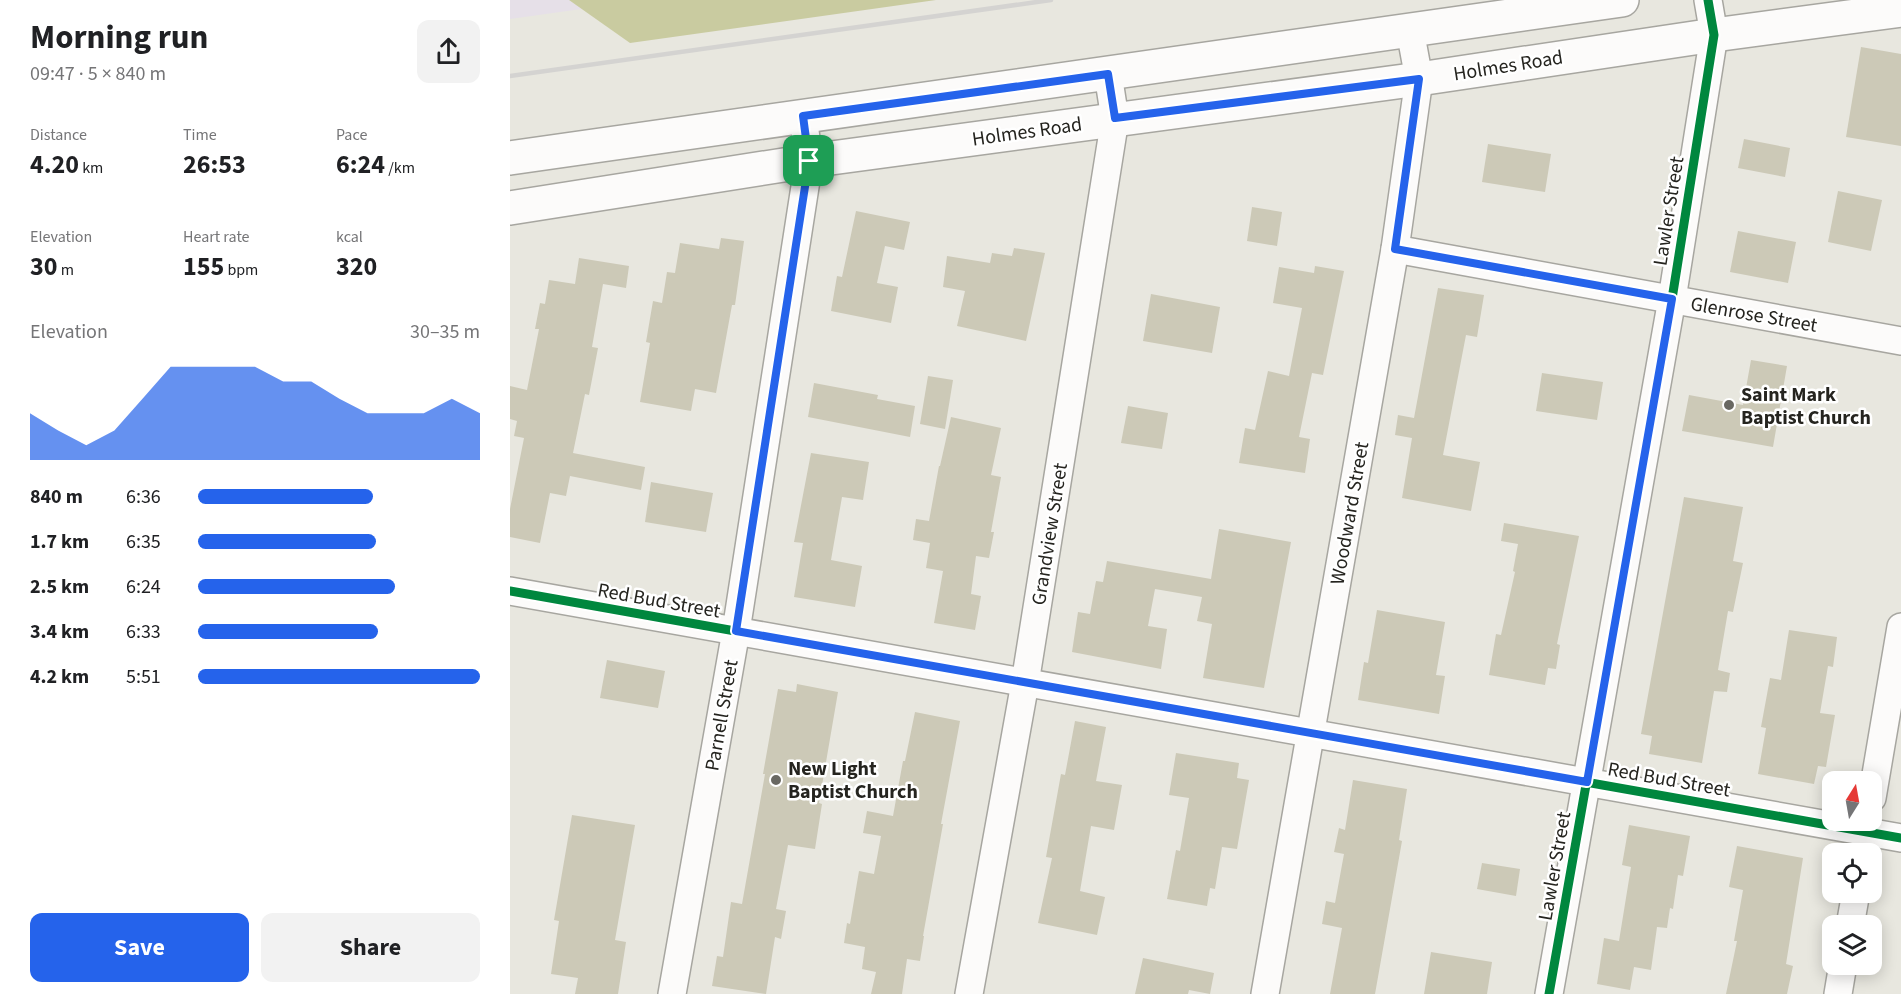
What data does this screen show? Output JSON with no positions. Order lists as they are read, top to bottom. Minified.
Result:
{"streets":{"main road":["Holmes Road"],"street":["Lawler Street","Glenrose Street","Woodward Street","Grandview Street","Red Bud Street","Parnell Street"]},"crossings":[["Holmes Road","Lawler Street"],["Holmes Road","Woodward Street"],["Holmes Road","Grandview Street"],["Holmes Road","Parnell Street"],["Lawler Street","Glenrose Street"],["Lawler Street","Red Bud Street"],["Glenrose Street","Woodward Street"],["Woodward Street","Red Bud Street"],["Grandview Street","Red Bud Street"],["Red Bud Street","Parnell Street"]],"places":["Saint Mark Baptist Church","New Light Baptist Church"],"north":"top","page":{"heading":["Morning run","09:47 · 5 × 840 m"],"stats":[["Distance","4.20 km"],["Time","26:53"],["Pace","6:24 /km"],["Elevation","30 m"],["Heart rate","155 bpm"],["kcal","320"]],"chart":["Elevation","30–35 m"],"list":[{"name":"840 m","note":"6:36"},{"name":"1.7 km","note":"6:35"},{"name":"2.5 km","note":"6:24"},{"name":"3.4 km","note":"6:33"},{"name":"4.2 km","note":"5:51"}],"buttons":["Save","Share"]}}
